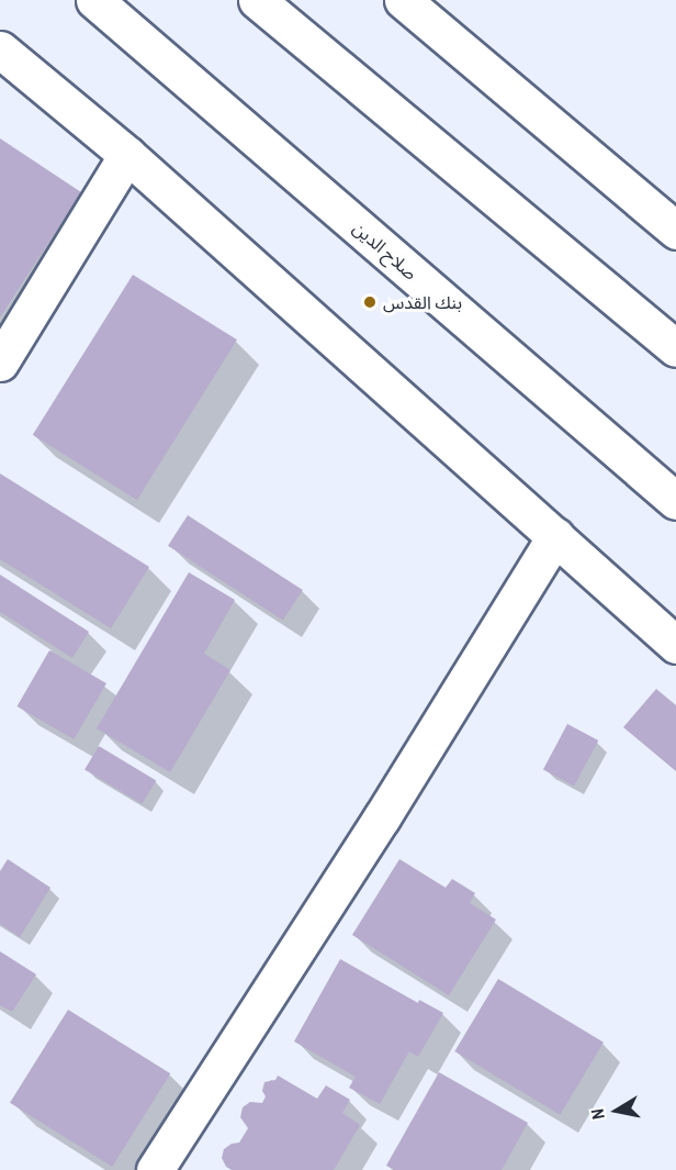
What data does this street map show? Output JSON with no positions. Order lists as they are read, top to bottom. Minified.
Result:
{"streets":{"main road":["صلاح الدين"]},"places":["بنك القدس"],"north":"left"}
